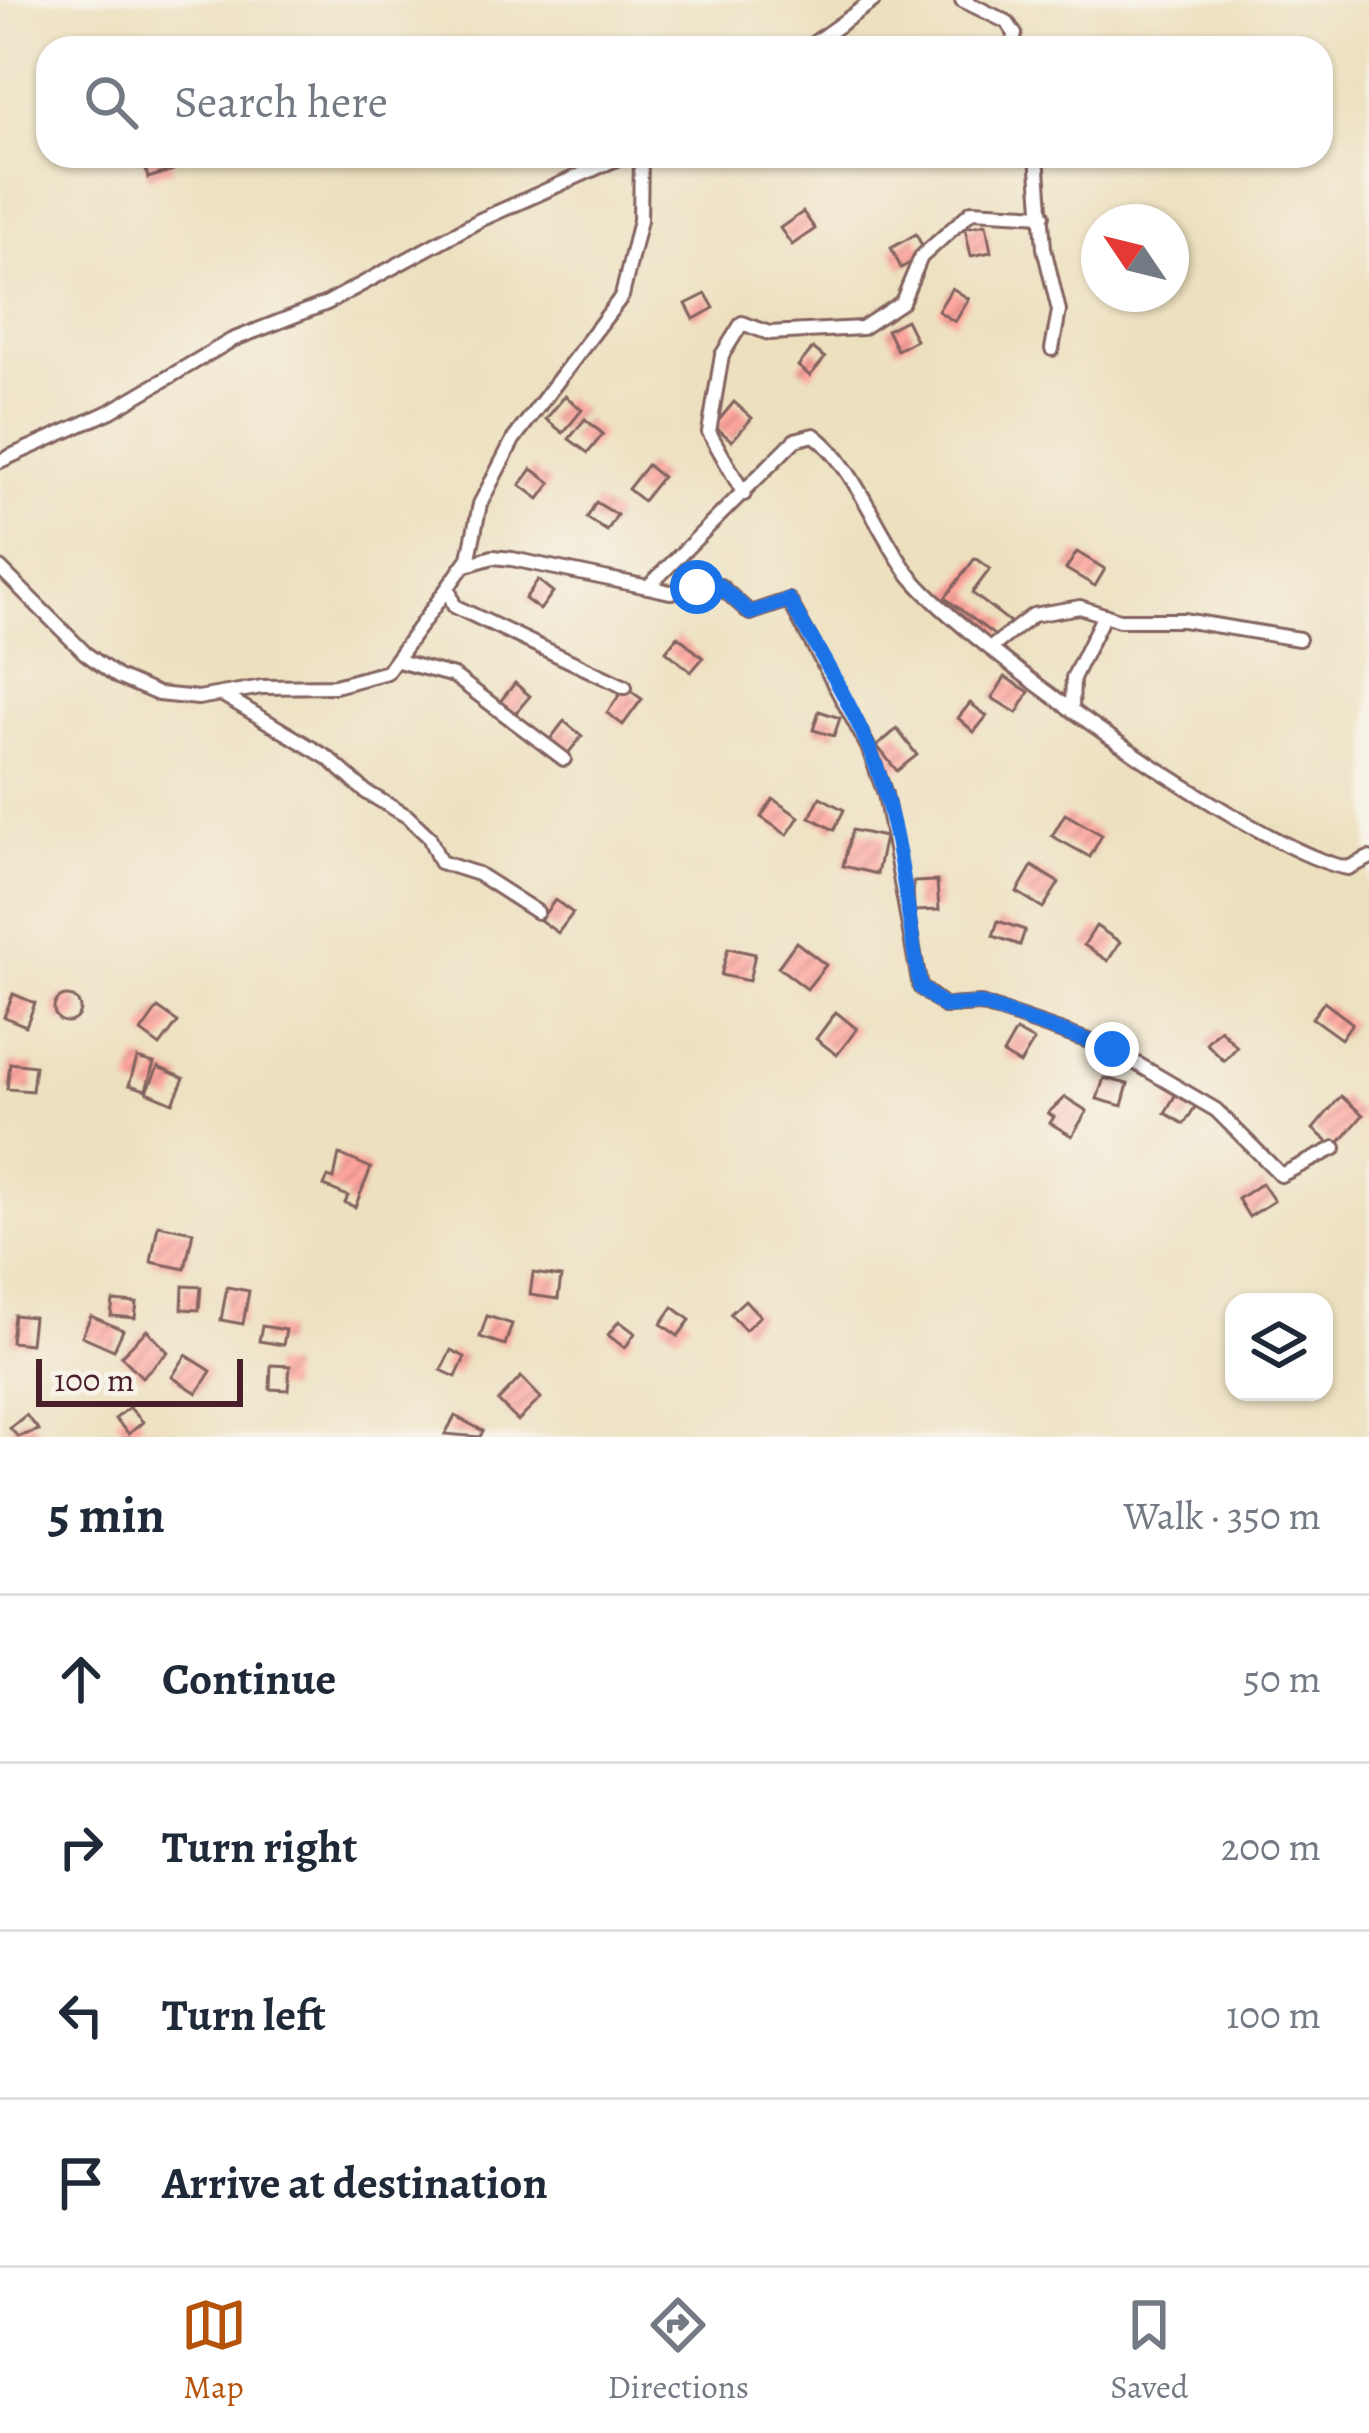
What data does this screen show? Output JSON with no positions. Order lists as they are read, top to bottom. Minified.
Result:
{"scale_bar":"100 m","north":"top left","page":{"search":"Search here","scale":"100 m","heading":["5 min","Walk · 350 m"],"list":[["Continue","50 m"],["Turn right","200 m"],["Turn left","100 m"],"Arrive at destination"],"nav":["Map","Directions","Saved"]}}
